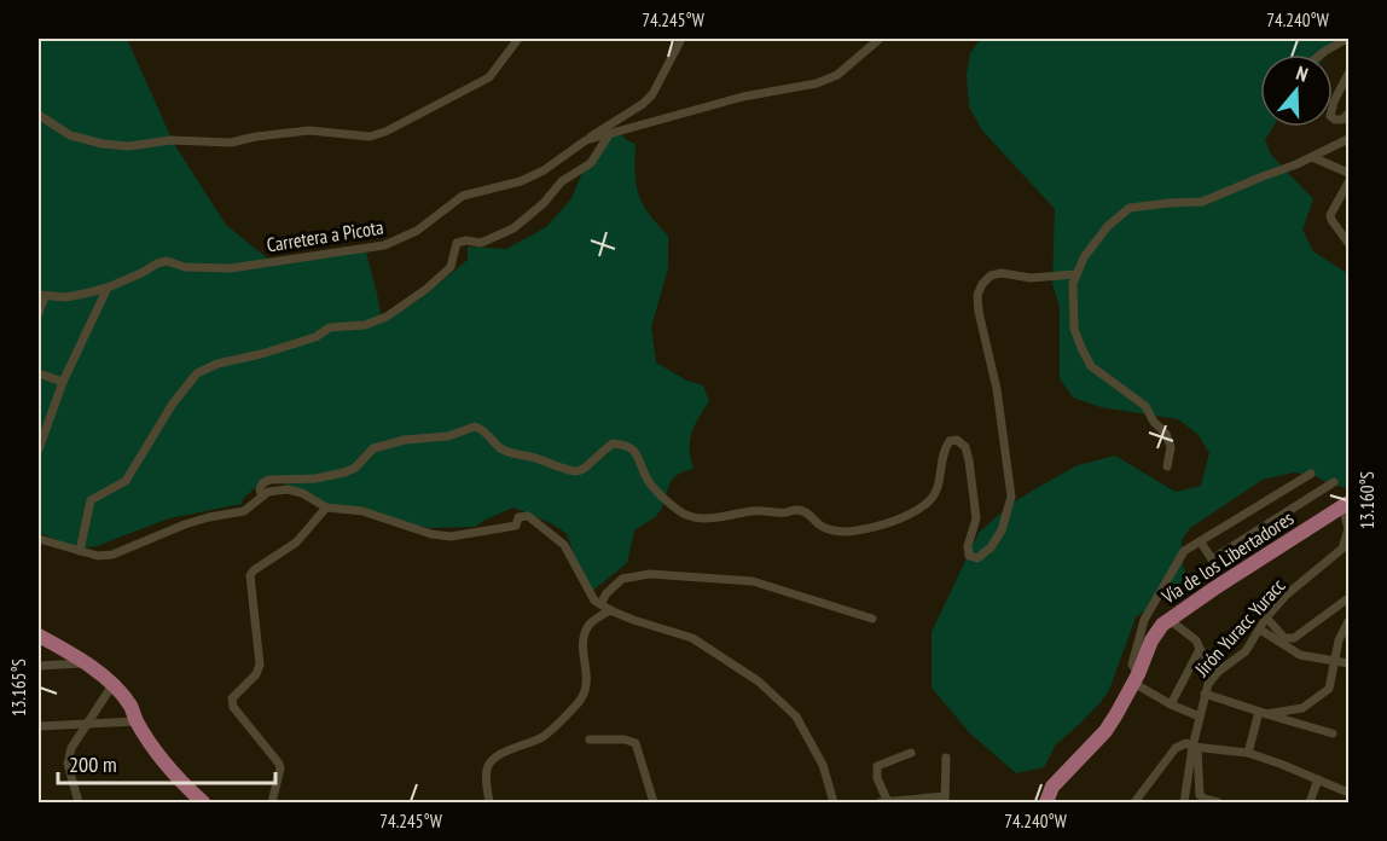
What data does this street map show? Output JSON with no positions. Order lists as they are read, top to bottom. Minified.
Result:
{"streets":{"highway":["Vía de los Libertadores"],"street":["Carretera a Picota","Jirón Yuracc Yuracc"]},"crossings":[["Vía de los Libertadores","Jirón Yuracc Yuracc"]],"scale_bar":"200 m","north":"top","coordinates":["74.245°W","74.240°W","13.160°S","13.165°S"]}
